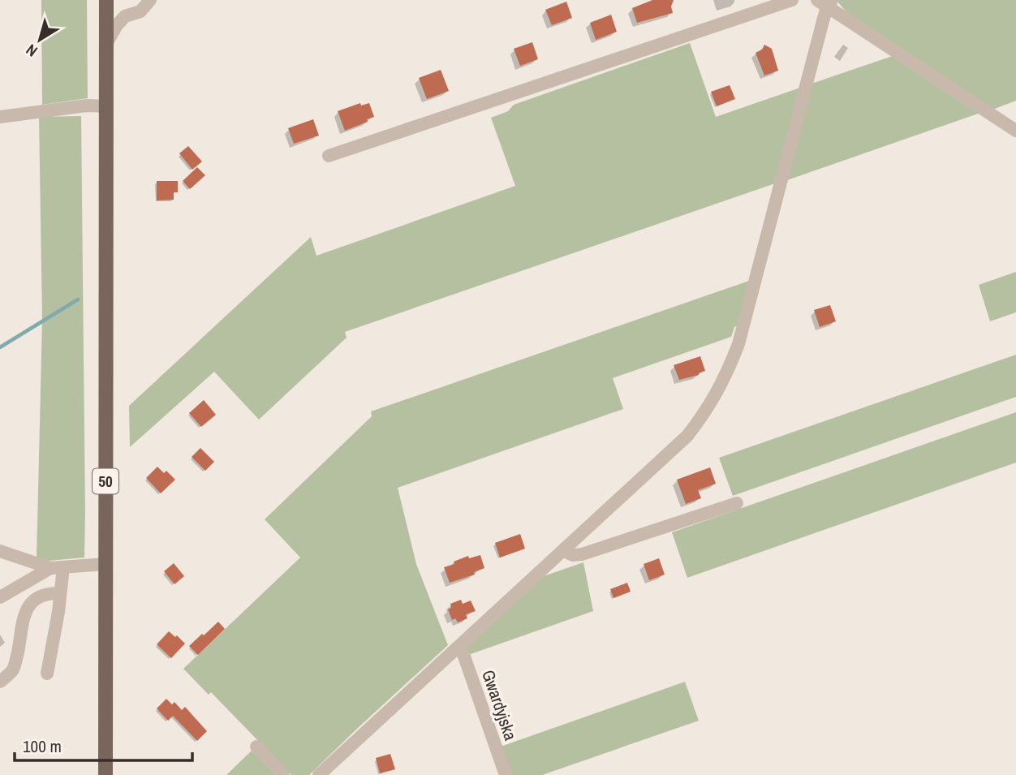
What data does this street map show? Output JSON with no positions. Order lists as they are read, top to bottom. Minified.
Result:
{"streets":{"main road":["50"],"street":["Gwardyjska"]},"scale_bar":"100 m","north":"bottom left"}
